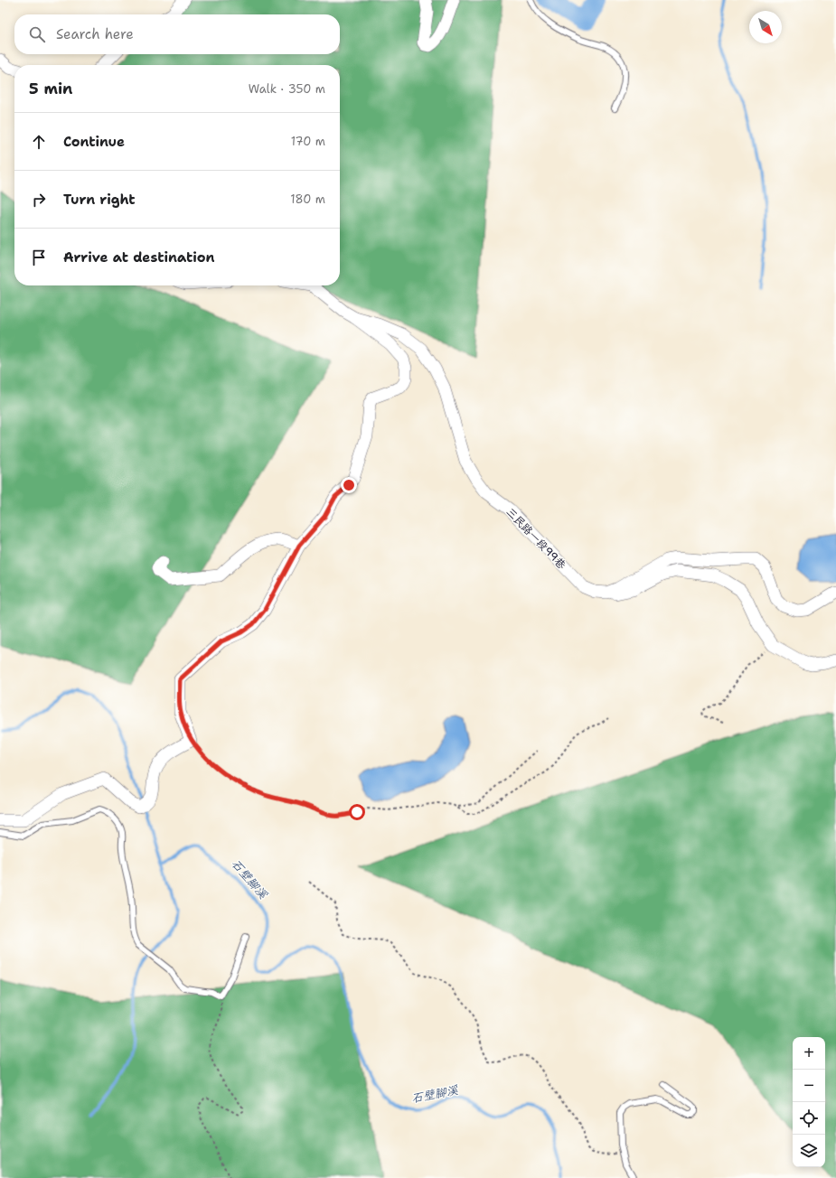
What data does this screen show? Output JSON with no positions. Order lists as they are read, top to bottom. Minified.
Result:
{"streets":{"street":["三民路一段99巷"]},"water":["石壁腳溪"],"north":"bottom right","page":{"search":"Search here","heading":["5 min","Walk · 350 m"],"list":[["Continue","170 m"],["Turn right","180 m"],"Arrive at destination"],"map_buttons":["+","−"]}}
